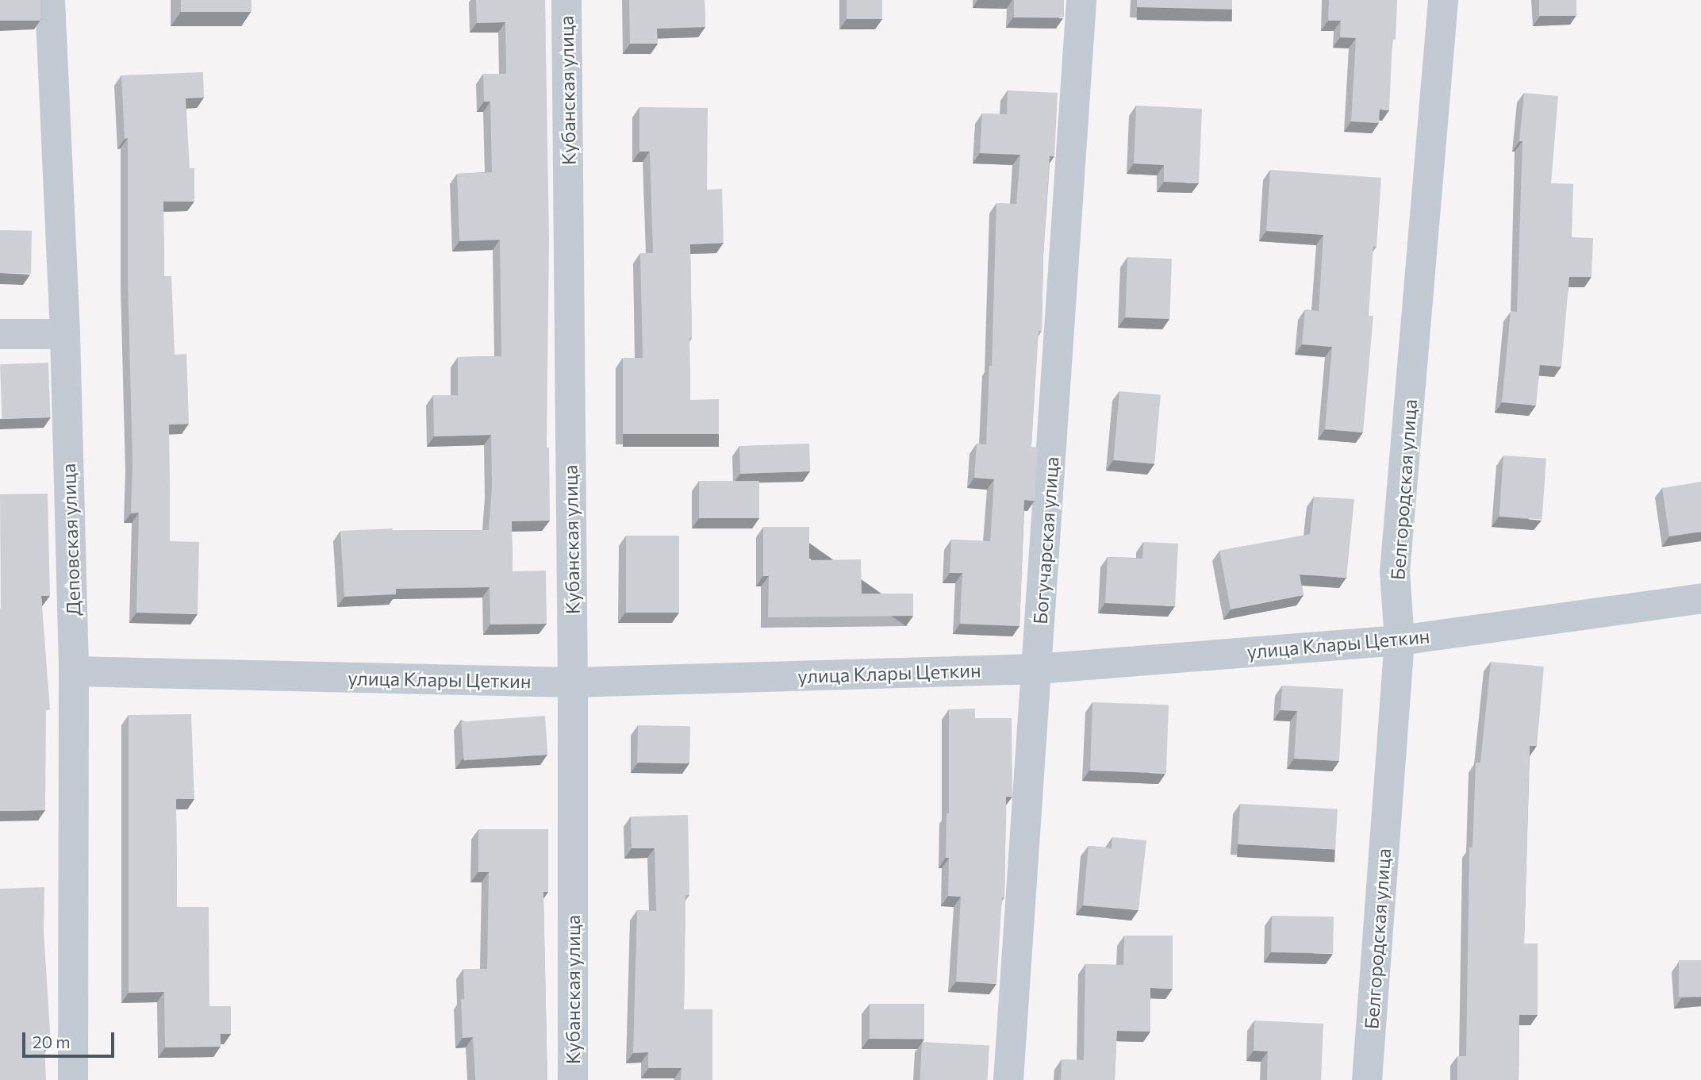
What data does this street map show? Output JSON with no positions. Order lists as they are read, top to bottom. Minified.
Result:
{"streets":{"street":["Кубанская улица","Белгородская улица","Деповская улица","Богучарская улица","улица Клары Цеткин"]},"crossings":[["Кубанская улица","улица Клары Цеткин"],["Белгородская улица","улица Клары Цеткин"],["Деповская улица","улица Клары Цеткин"],["Богучарская улица","улица Клары Цеткин"]],"scale_bar":"20 m"}
